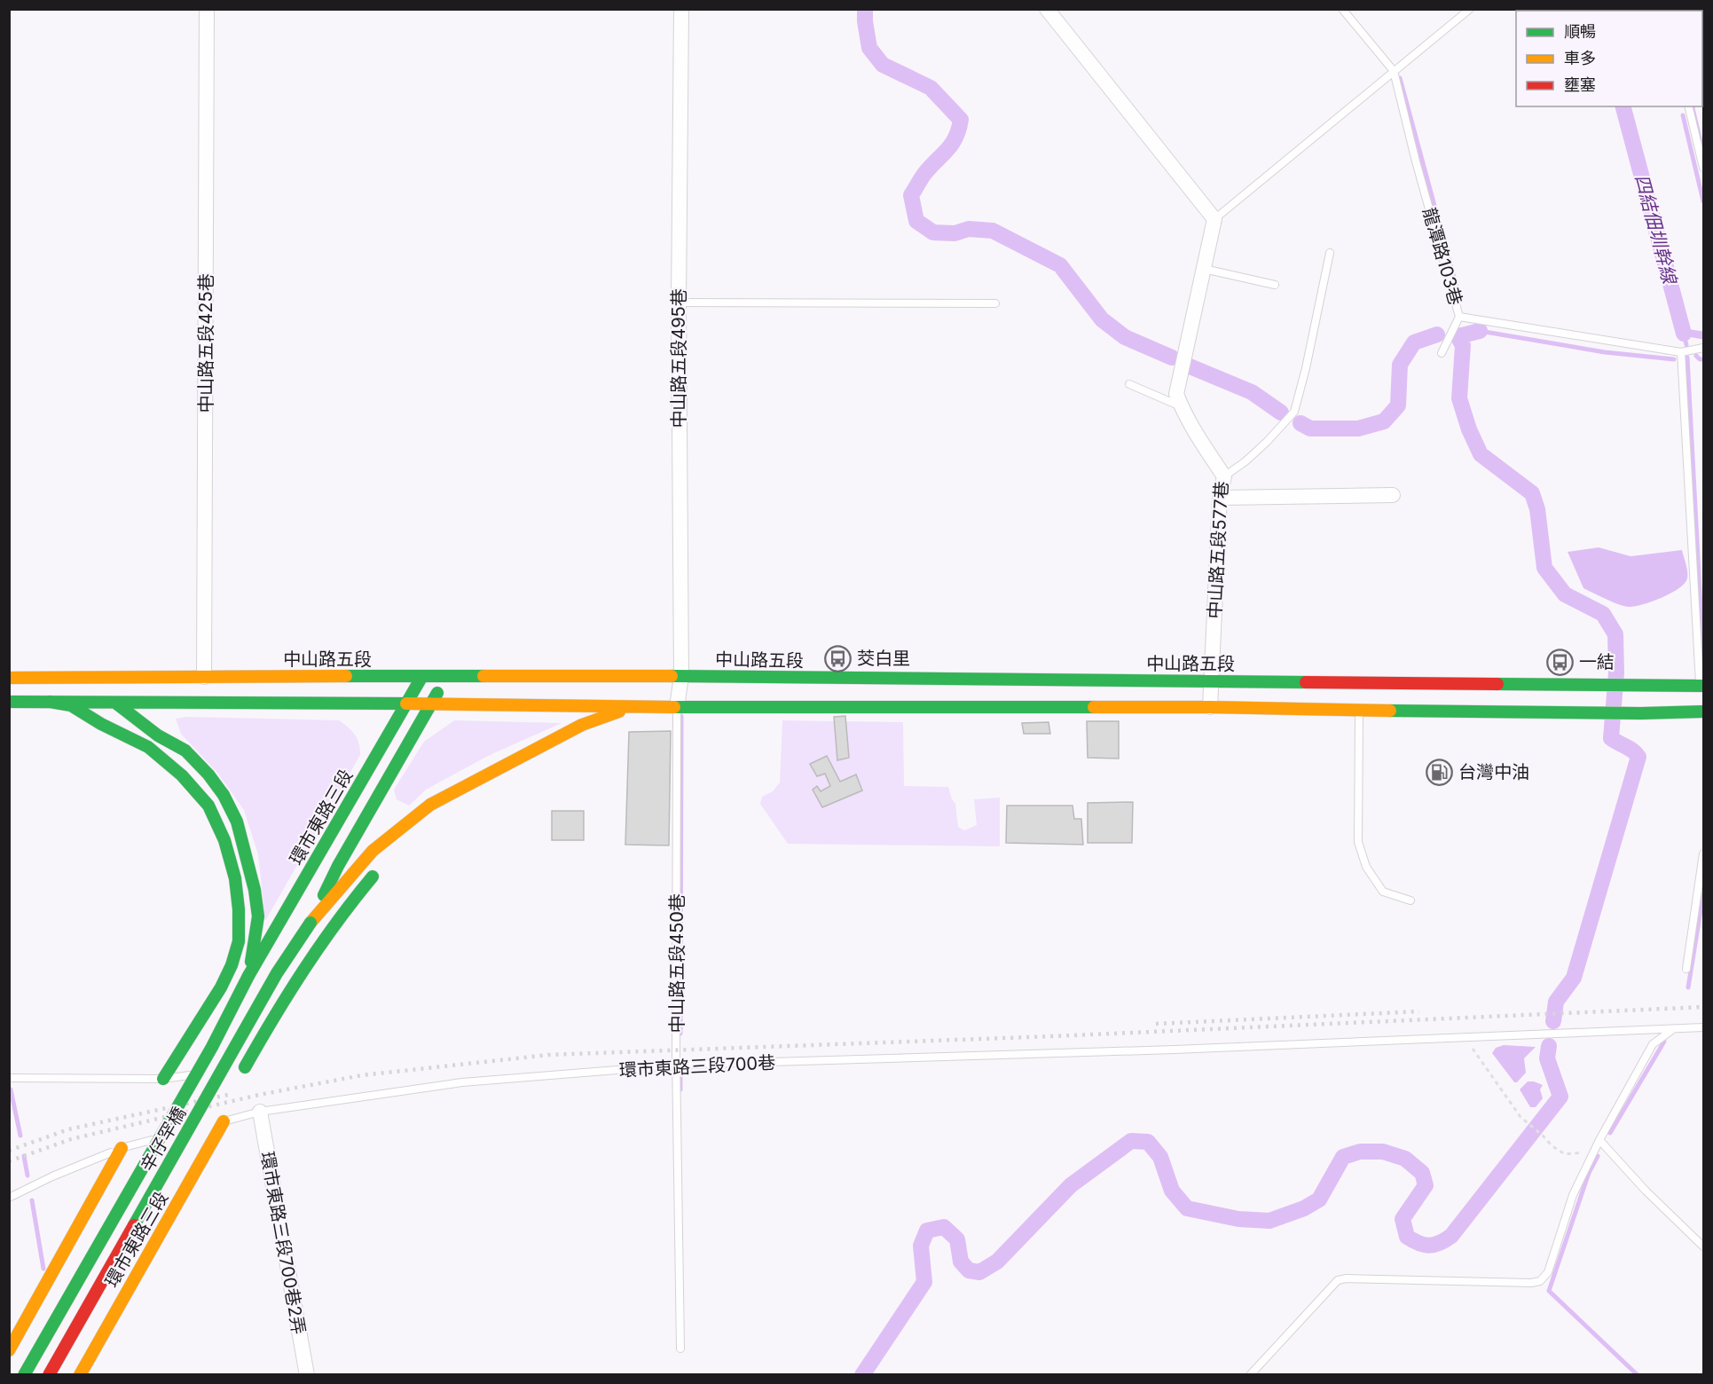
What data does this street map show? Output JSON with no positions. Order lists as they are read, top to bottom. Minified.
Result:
{"streets":{"main road":["中山路五段","環市東路三段","辛仔罕橋"],"street":["中山路五段425巷","中山路五段495巷","中山路五段577巷","環市東路三段700巷2弄"],"lane":["龍潭路103巷","中山路五段450巷","環市東路三段700巷"]},"crossings":[["中山路五段425巷","中山路五段"],["中山路五段495巷","中山路五段"],["中山路五段495巷","中山路五段450巷"],["中山路五段577巷","中山路五段"],["中山路五段","環市東路三段"],["環市東路三段","環市東路三段700巷"],["環市東路三段","辛仔罕橋"],["中山路五段450巷","環市東路三段700巷"],["環市東路三段700巷","環市東路三段700巷2弄"]],"water":["四結佃圳幹線"],"places":{"bus stop":["茭白里","一結"],"fuel station":["台灣中油"]},"legend":["順暢","車多","壅塞"]}
